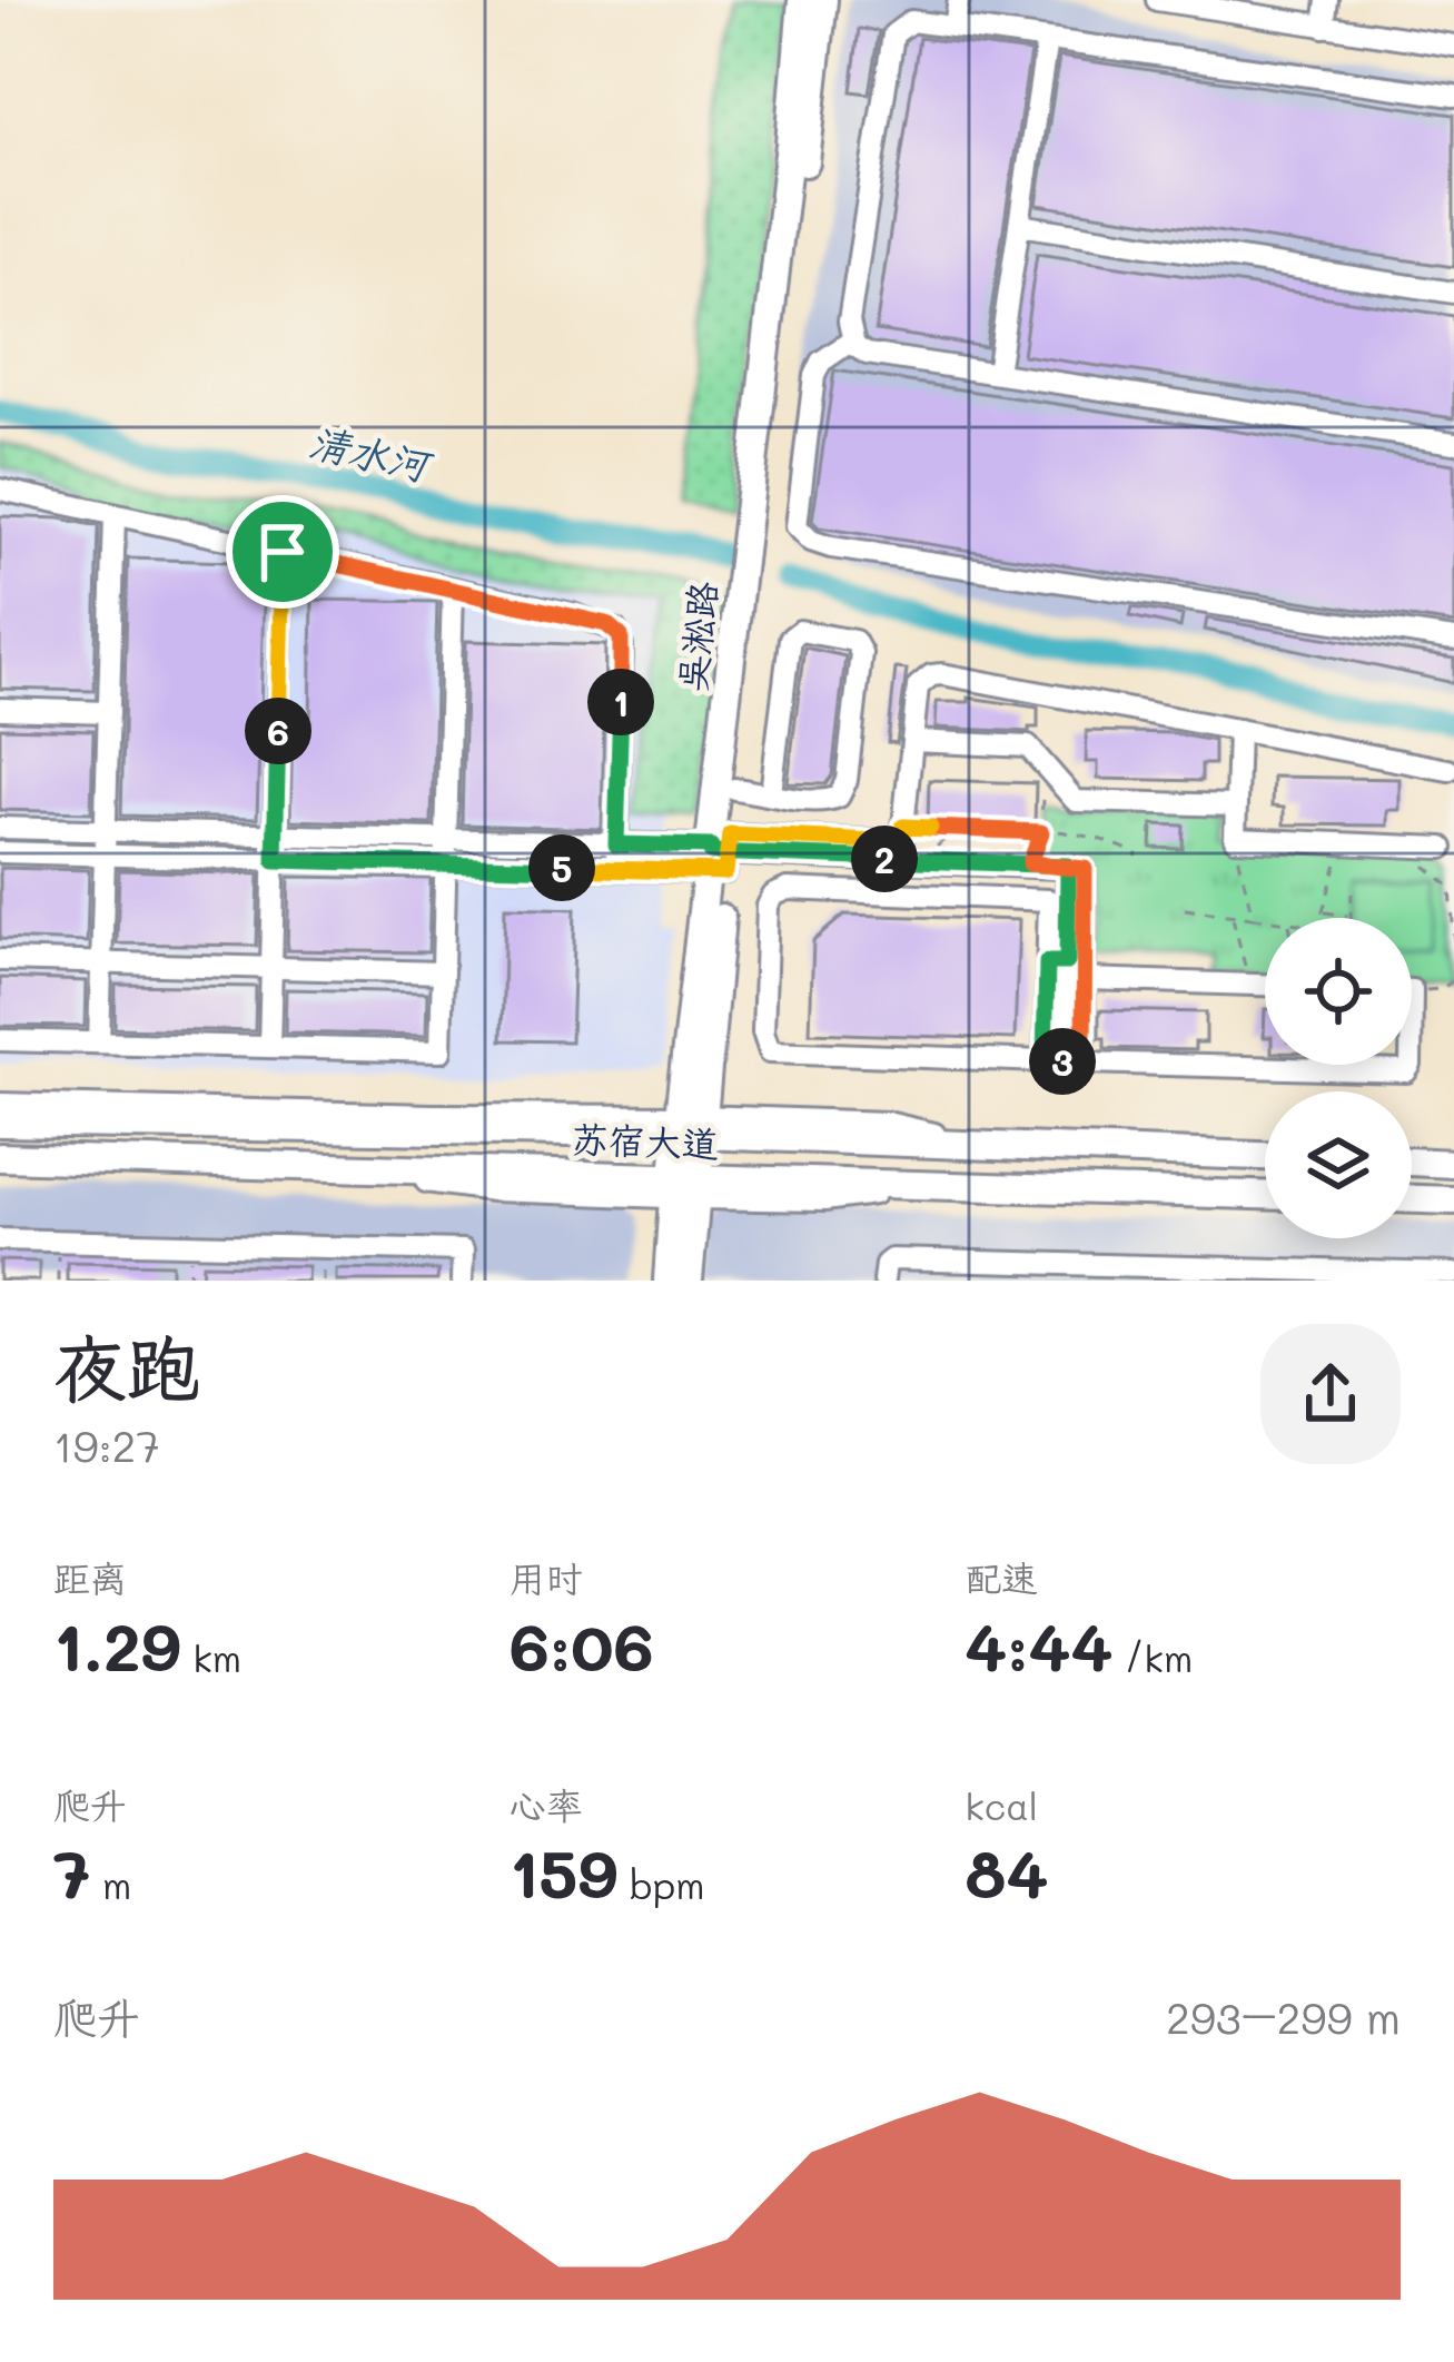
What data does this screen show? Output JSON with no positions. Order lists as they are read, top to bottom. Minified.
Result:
{"streets":{"main road":["吴淞路","苏宿大道"]},"crossings":[["吴淞路","苏宿大道"]],"water":["清水河"],"page":{"pins":["1","6","2","5","3"],"heading":["夜跑","19:27"],"stats":[["距离","1.29 km"],["用时","6:06"],["配速","4:44 /km"],["爬升","7 m"],["心率","159 bpm"],["kcal","84"]],"chart":["爬升","293–299 m"]}}
